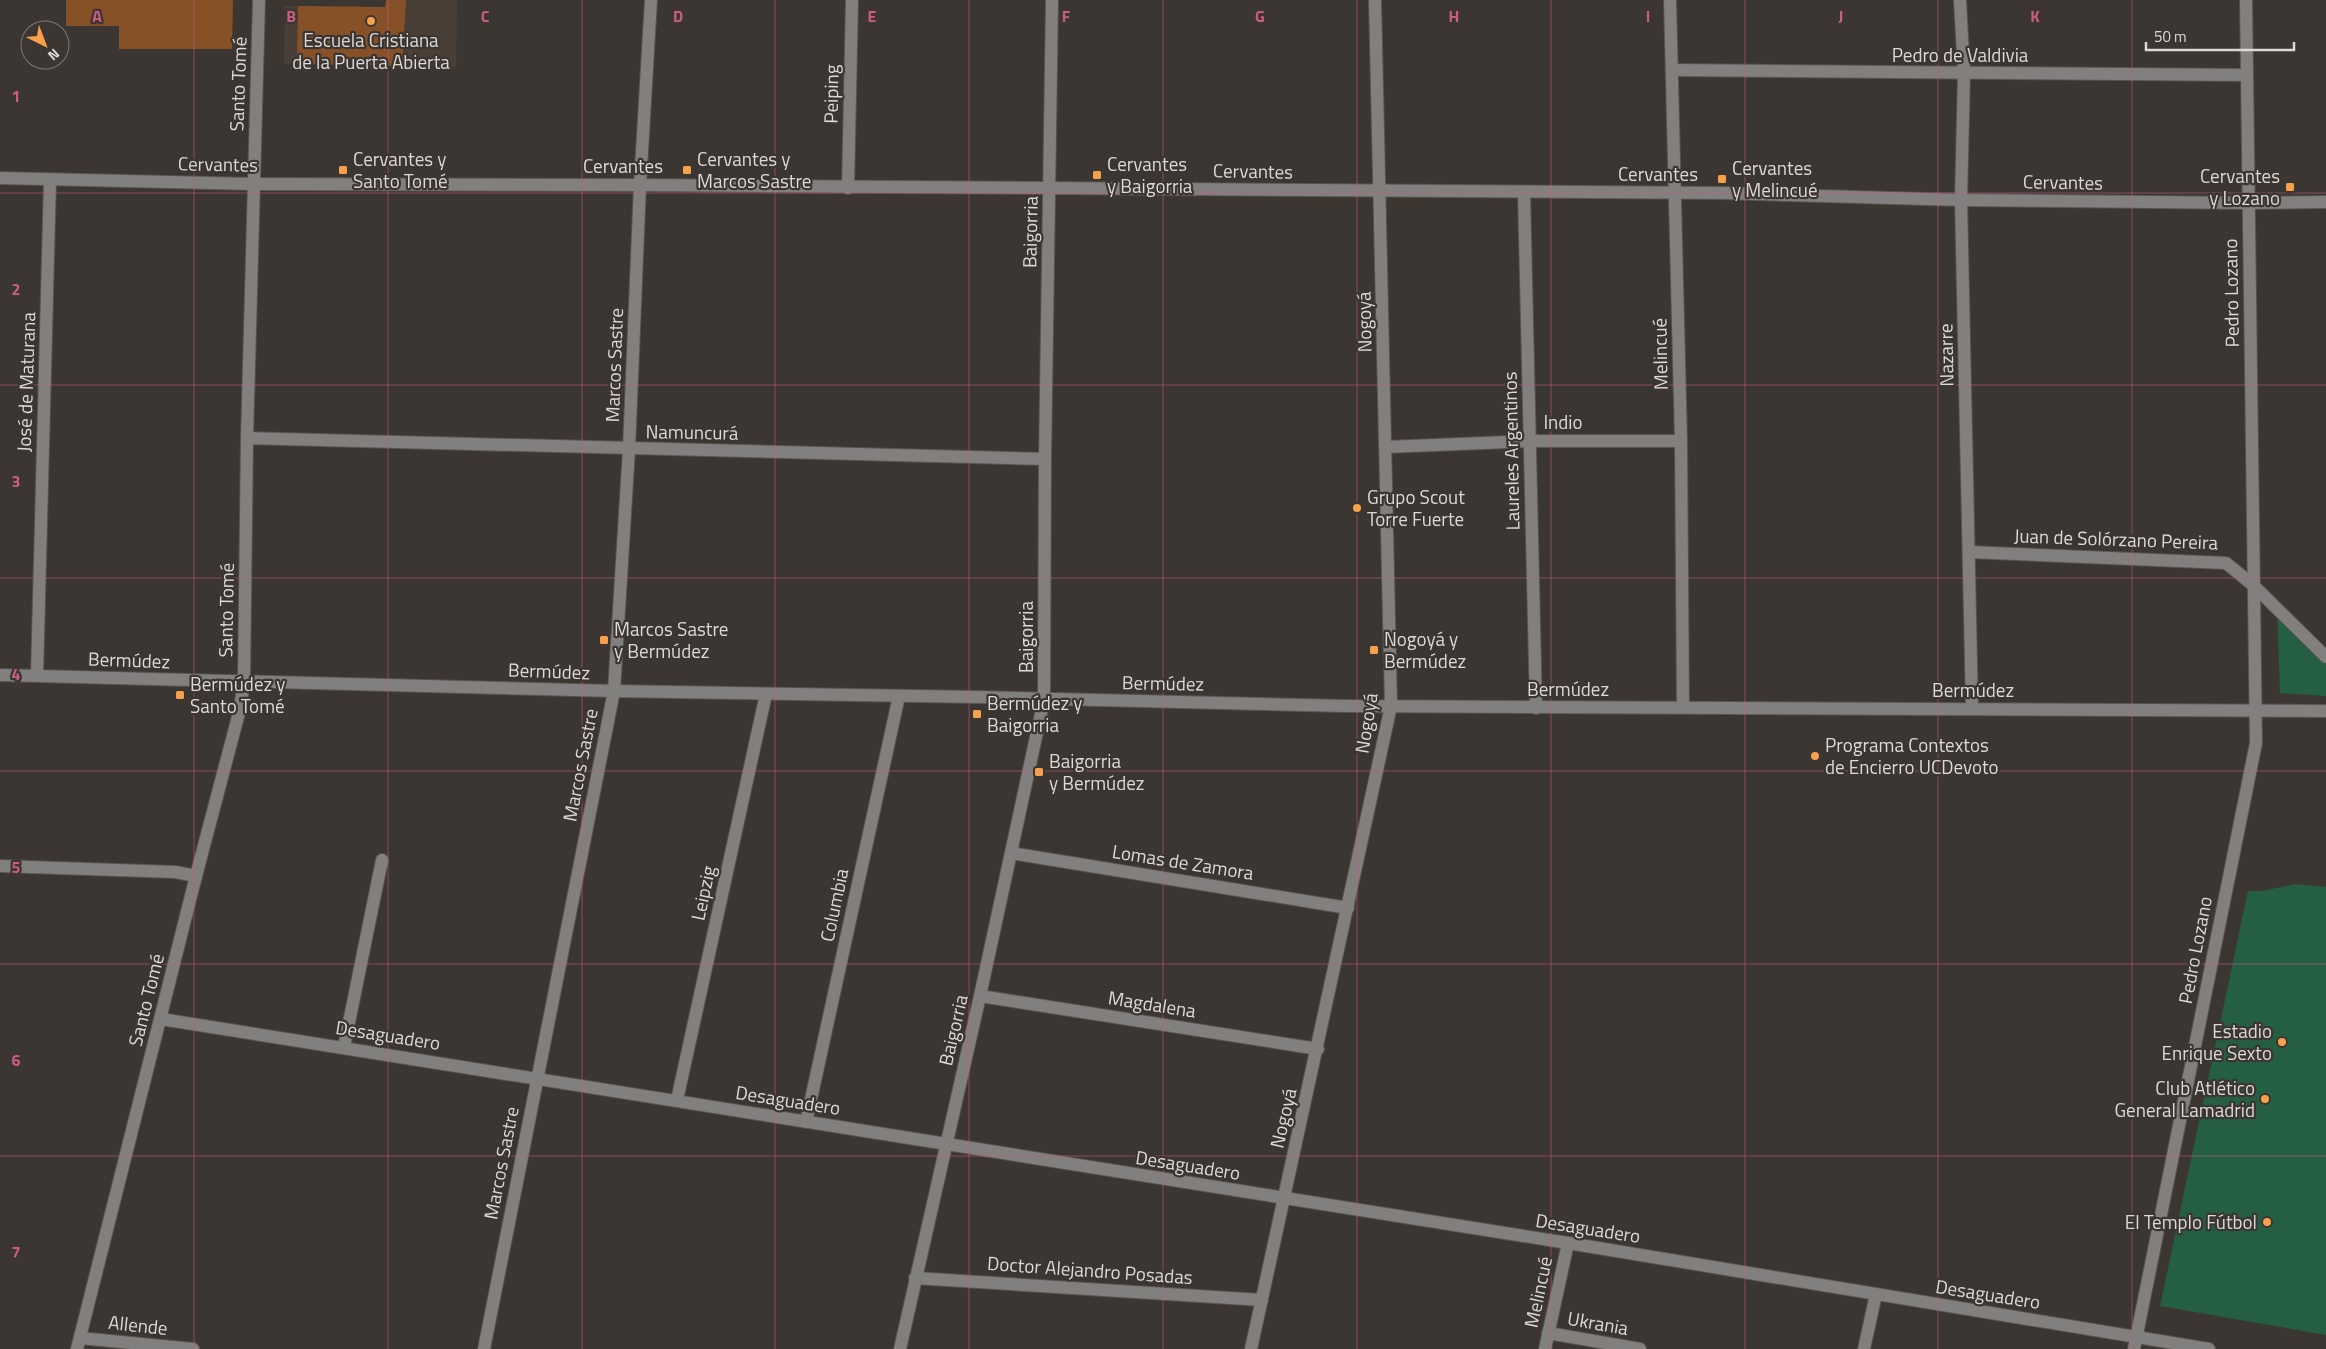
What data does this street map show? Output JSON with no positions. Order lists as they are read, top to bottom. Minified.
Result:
{"streets":{"street":["Pedro de Valdivia","Santo Tomé","Peiping","Cervantes","Baigorria","Pedro Lozano","Nogoyá","Melincué","Nazarre","Marcos Sastre","José de Maturana","Indio","Namuncurá","Laureles Argentinos","Juan de Solórzano Pereira","Bermúdez","Lomas de Zamora","Leipzig","Columbia","Magdalena","Desaguadero","Doctor Alejandro Posadas","Ukrania","Allende"]},"crossings":[["Pedro de Valdivia","Pedro Lozano"],["Pedro de Valdivia","Melincué"],["Pedro de Valdivia","Nazarre"],["Santo Tomé","Cervantes"],["Santo Tomé","Namuncurá"],["Santo Tomé","Bermúdez"],["Santo Tomé","Desaguadero"],["Santo Tomé","Allende"],["Peiping","Cervantes"],["Cervantes","Baigorria"],["Cervantes","Pedro Lozano"],["Cervantes","Nogoyá"],["Cervantes","Melincué"],["Cervantes","Nazarre"],["Cervantes","Marcos Sastre"],["Cervantes","José de Maturana"],["Cervantes","Laureles Argentinos"],["Baigorria","Namuncurá"],["Baigorria","Bermúdez"],["Baigorria","Lomas de Zamora"],["Baigorria","Magdalena"],["Baigorria","Desaguadero"],["Baigorria","Doctor Alejandro Posadas"],["Pedro Lozano","Juan de Solórzano Pereira"],["Pedro Lozano","Bermúdez"],["Pedro Lozano","Desaguadero"],["Nogoyá","Indio"],["Nogoyá","Bermúdez"],["Nogoyá","Lomas de Zamora"],["Nogoyá","Magdalena"],["Nogoyá","Desaguadero"],["Nogoyá","Doctor Alejandro Posadas"],["Melincué","Indio"],["Melincué","Bermúdez"],["Melincué","Desaguadero"],["Melincué","Ukrania"],["Nazarre","Juan de Solórzano Pereira"],["Nazarre","Bermúdez"],["Marcos Sastre","Namuncurá"],["Marcos Sastre","Bermúdez"],["Marcos Sastre","Desaguadero"],["José de Maturana","Bermúdez"],["Indio","Laureles Argentinos"],["Laureles Argentinos","Bermúdez"],["Bermúdez","Leipzig"],["Bermúdez","Columbia"],["Leipzig","Desaguadero"],["Columbia","Desaguadero"]],"places":{"other":["Escuela Cristiana de la Puerta Abierta","Grupo Scout Torre Fuerte","Programa Contextos de Encierro UCDevoto","Estadio Enrique Sexto","Club Atlético General Lamadrid","El Templo Fútbol"],"transit":["Cervantes y Santo Tomé","Cervantes y Marcos Sastre","Cervantes y Baigorria","Cervantes y Melincué","Cervantes y Lozano","Marcos Sastre y Bermúdez","Nogoyá y Bermúdez","Bermúdez y Santo Tomé","Bermúdez y Baigorria","Baigorria y Bermúdez"]},"scale_bar":"50 m","north":"bottom right","grid":{"columns":["A","B","C","D","E","F","G","H","I","J","K"],"rows":["1","2","3","4","5","6","7"]}}
